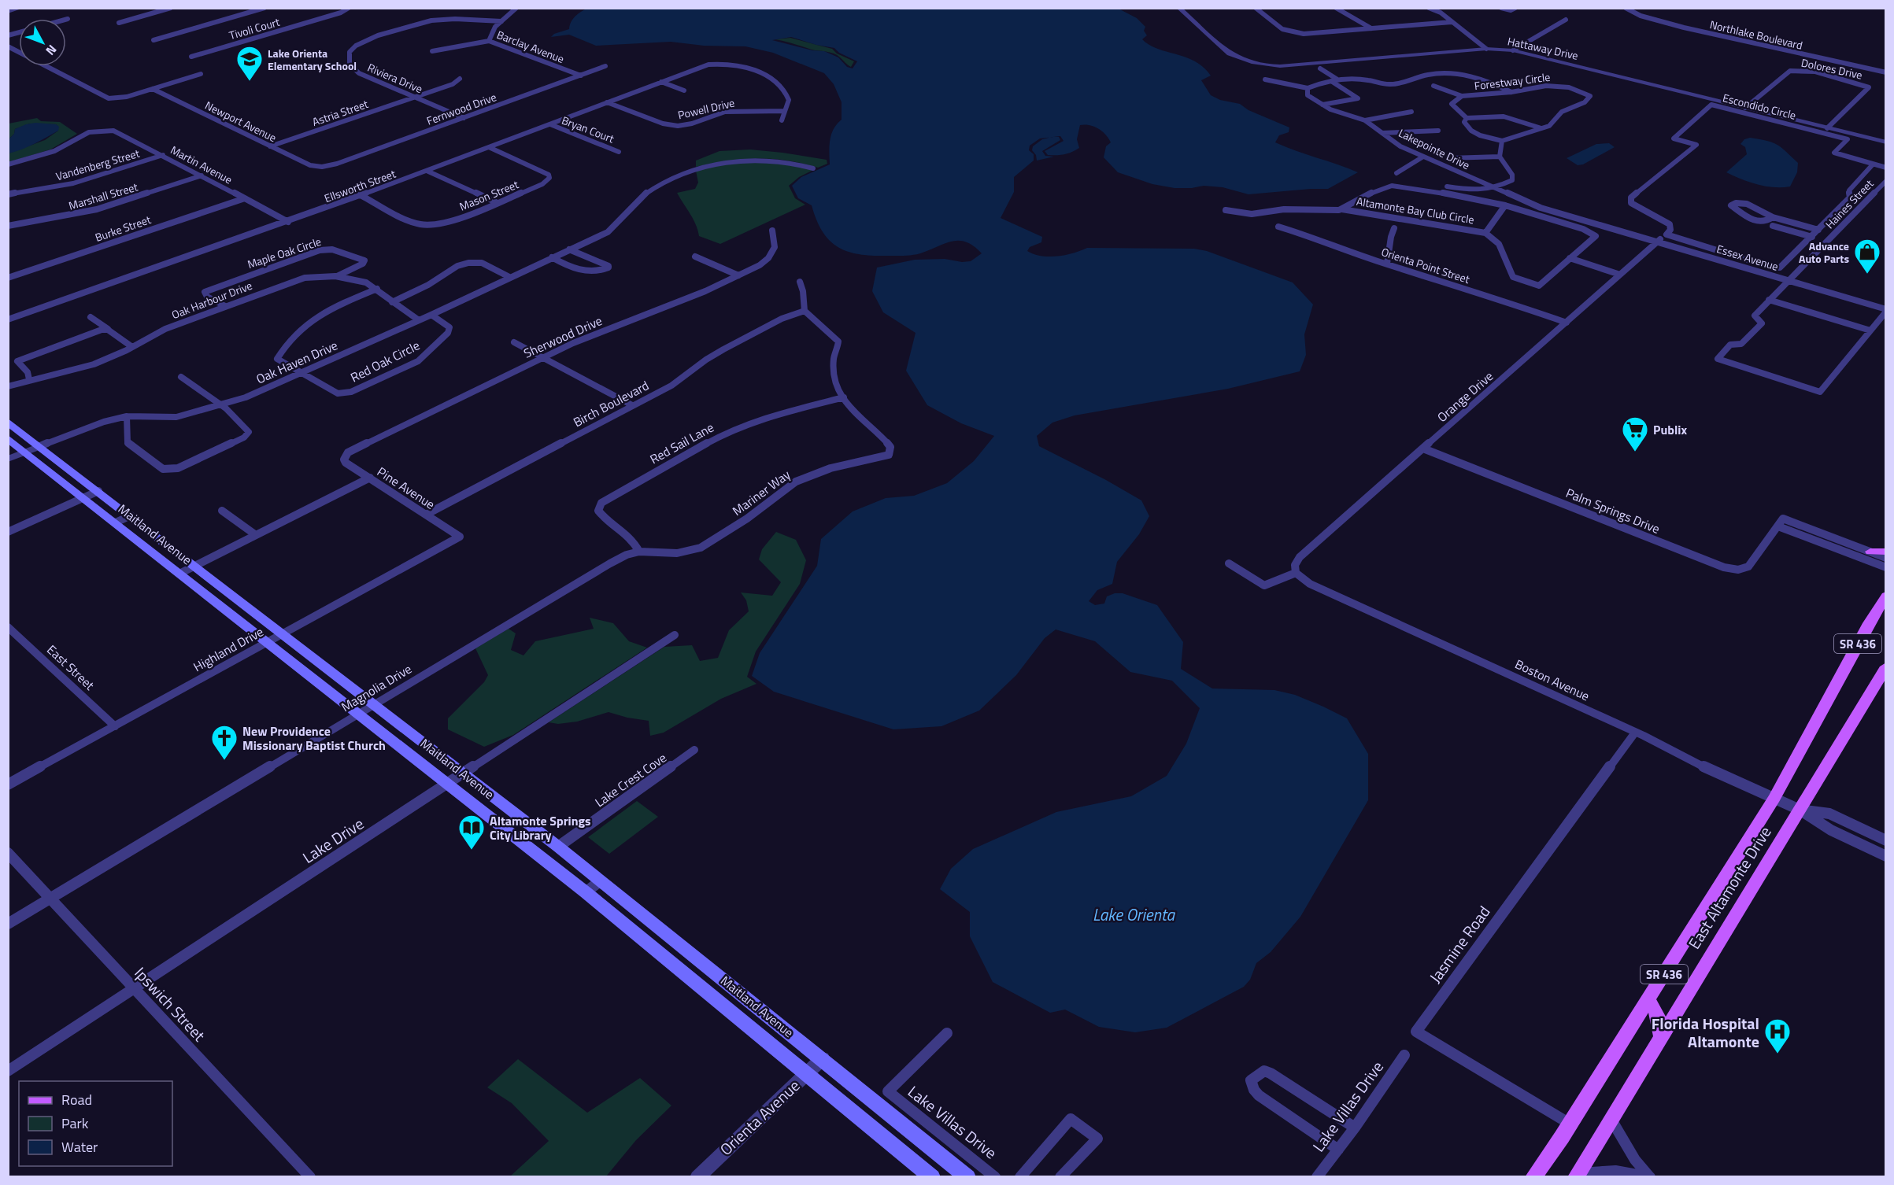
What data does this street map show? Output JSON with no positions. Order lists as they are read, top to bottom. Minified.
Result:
{"streets":{"main road":["Maitland Avenue","SR 436","East Altamonte Drive"],"street":["Tivoli Court","Northlake Boulevard","Barclay Avenue","Hattaway Drive","Dolores Drive","Riviera Drive","Forestway Circle","Escondido Circle","Fernwood Drive","Powell Drive","Astria Street","Newport Avenue","Bryan Court","Lakepointe Drive","Vandenberg Street","Martin Avenue","Ellsworth Street","Mason Street","Marshall Street","Haines Street","Altamonte Bay Club Circle","Burke Street","Maple Oak Circle","Essex Avenue","Orienta Point Street","Oak Harbour Drive","Sherwood Drive","Red Oak Circle","Oak Haven Drive","Orange Drive","Birch Boulevard","Red Sail Lane","Pine Avenue","Mariner Way","Palm Springs Drive","Highland Drive","East Street","Boston Avenue","Magnolia Drive","Lake Crest Cove","Lake Drive","Jasmine Road","Ipswich Street","Lake Villas Drive","Orienta Avenue"]},"crossings":[["Barclay Avenue","Riviera Drive"],["Barclay Avenue","Fernwood Drive"],["Hattaway Drive","Dolores Drive"],["Riviera Drive","Fernwood Drive"],["Riviera Drive","Astria Street"],["Fernwood Drive","Newport Avenue"],["Powell Drive","Ellsworth Street"],["Astria Street","Newport Avenue"],["Bryan Court","Ellsworth Street"],["Lakepointe Drive","Essex Avenue"],["Lakepointe Drive","Orange Drive"],["Vandenberg Street","Martin Avenue"],["Martin Avenue","Ellsworth Street"],["Martin Avenue","Marshall Street"],["Martin Avenue","Burke Street"],["Ellsworth Street","Mason Street"],["Haines Street","Essex Avenue"],["Maple Oak Circle","Oak Harbour Drive"],["Essex Avenue","Orange Drive"],["Orienta Point Street","Orange Drive"],["Oak Harbour Drive","Oak Haven Drive"],["Sherwood Drive","Pine Avenue"],["Red Oak Circle","Oak Haven Drive"],["Oak Haven Drive","Maitland Avenue"],["Orange Drive","Palm Springs Drive"],["Orange Drive","Boston Avenue"],["Birch Boulevard","Pine Avenue"],["Birch Boulevard","Mariner Way"],["Red Sail Lane","Mariner Way"],["Red Sail Lane","Magnolia Drive"],["Pine Avenue","Highland Drive"],["Mariner Way","Magnolia Drive"],["Maitland Avenue","Highland Drive"],["Maitland Avenue","Magnolia Drive"],["Maitland Avenue","Lake Crest Cove"],["Maitland Avenue","Lake Drive"],["Maitland Avenue","Orienta Avenue"],["SR 436","Boston Avenue"],["SR 436","Jasmine Road"],["Highland Drive","East Street"],["Boston Avenue","East Altamonte Drive"],["Boston Avenue","Jasmine Road"],["Magnolia Drive","Ipswich Street"],["Lake Drive","Ipswich Street"]],"water":["Lake Orienta"],"places":{"school or university":["Lake Orienta Elementary School"],"shop":["Advance Auto Parts"],"supermarket":["Publix"],"church":["New Providence Missionary Baptist Church"],"library":["Altamonte Springs City Library"],"hospital":["Florida Hospital Altamonte"]},"legend":["Road","Park","Water"],"north":"bottom right"}
